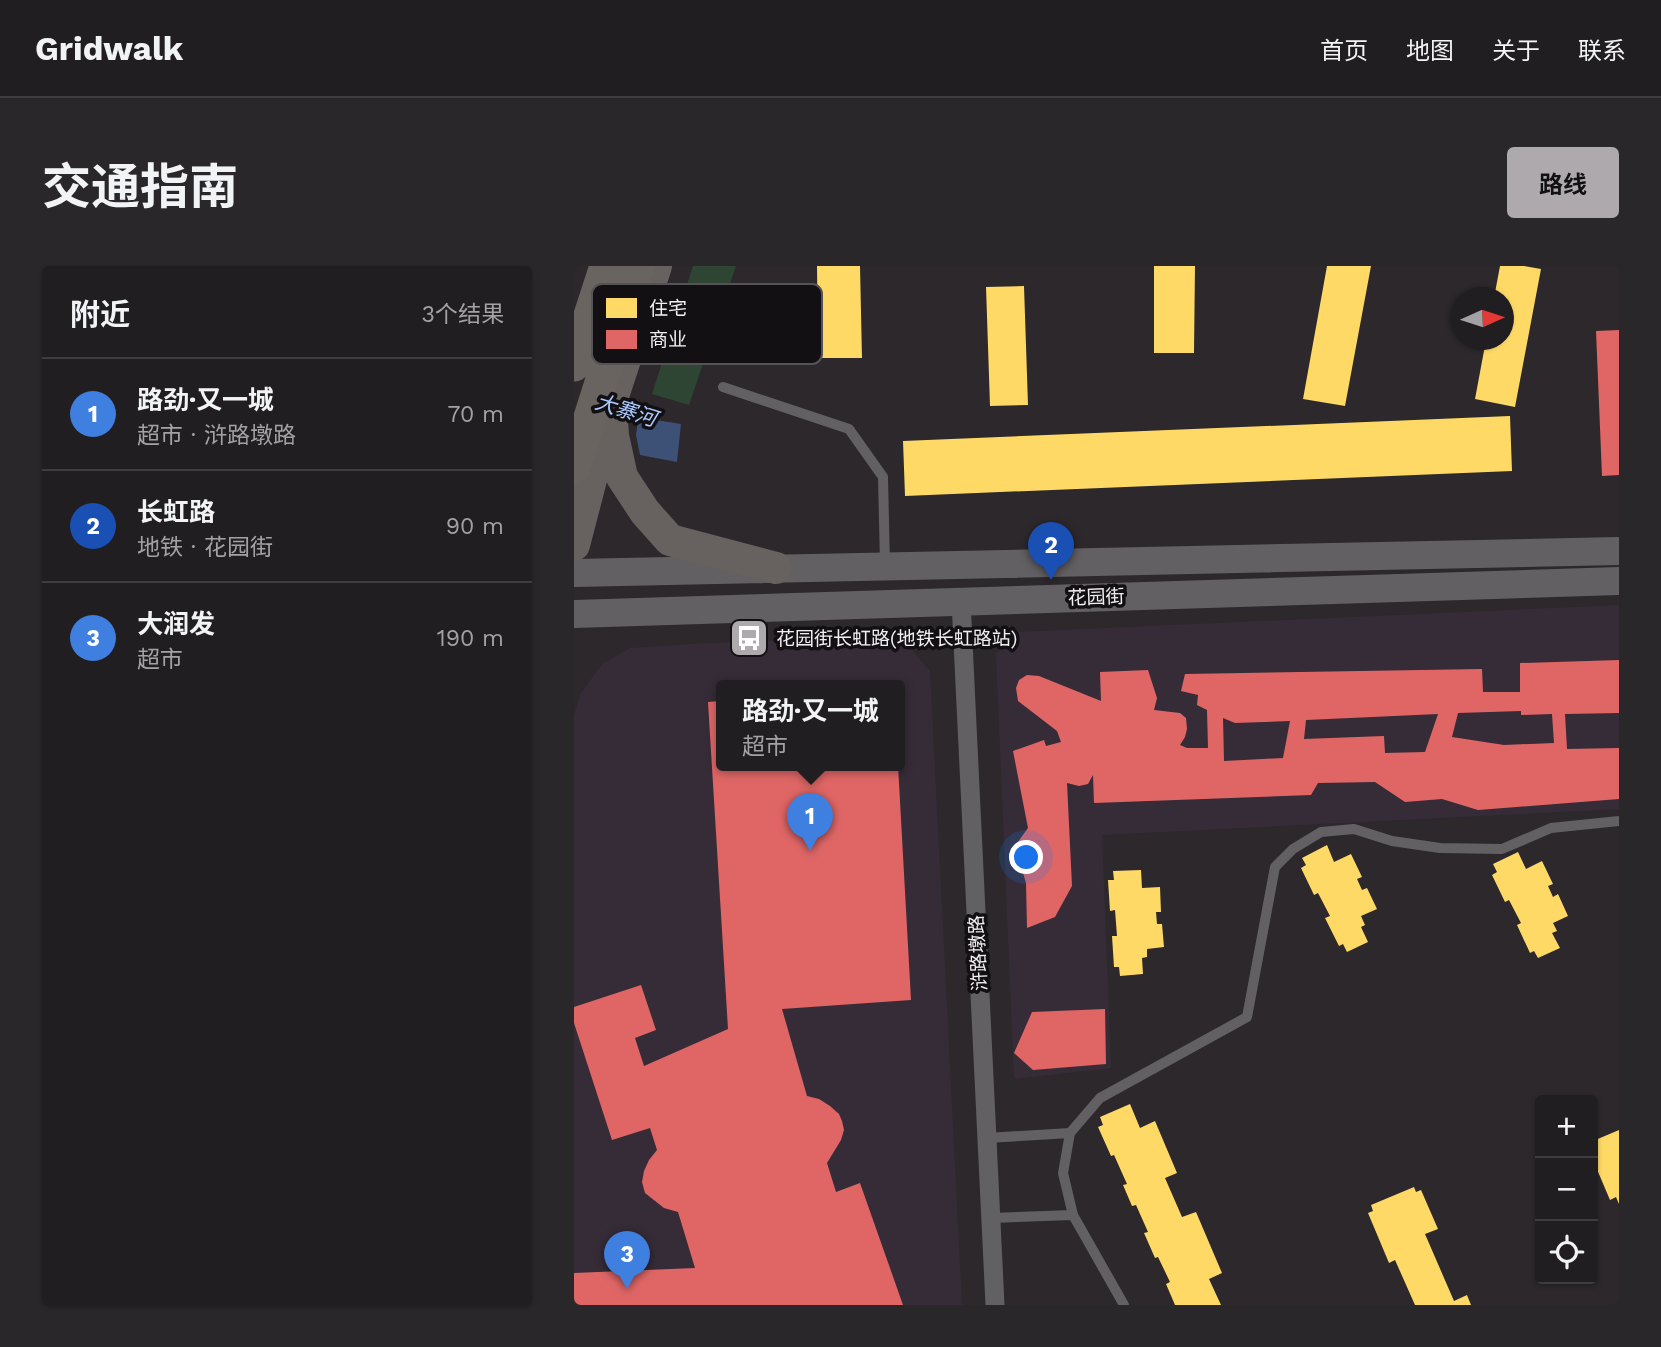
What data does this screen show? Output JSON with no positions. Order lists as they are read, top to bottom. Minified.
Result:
{"streets":{"main road":["花园街"],"street":["浒路墩路"]},"crossings":[["花园街","浒路墩路"]],"water":["大寨河"],"places":{"bus stop":["花园街长虹路(地铁长虹路站)"]},"legend":["住宅","商业"],"north":"right","page":{"header":"Gridwalk","nav":["首页","地图","关于","联系"],"title":"交通指南","buttons":"路线","heading":["附近","3个结果"],"list":[{"mark":"1","name":"路劲·又一城","note":"超市 · 浒路墩路","value":"70 m"},{"mark":"2","name":"长虹路","note":"地铁 · 花园街","value":"90 m"},{"mark":"3","name":"大润发","note":"超市","value":"190 m"}],"pins":["2","1","3"],"popup":["路劲·又一城","超市"],"map_buttons":["+","−"]}}
